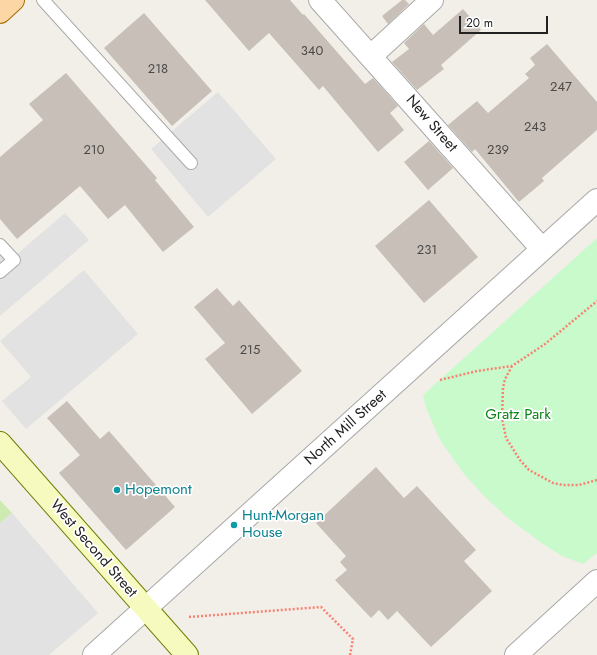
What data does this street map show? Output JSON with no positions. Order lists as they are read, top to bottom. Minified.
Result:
{"streets":{"street":["New Street","North Mill Street","West Second Street"]},"crossings":[["New Street","North Mill Street"],["North Mill Street","West Second Street"]],"parks":["Gratz Park"],"places":["Hopemont","Hunt-Morgan House"],"house_numbers":["340","218","247","243","210","239","231","215"],"scale_bar":"20 m"}
